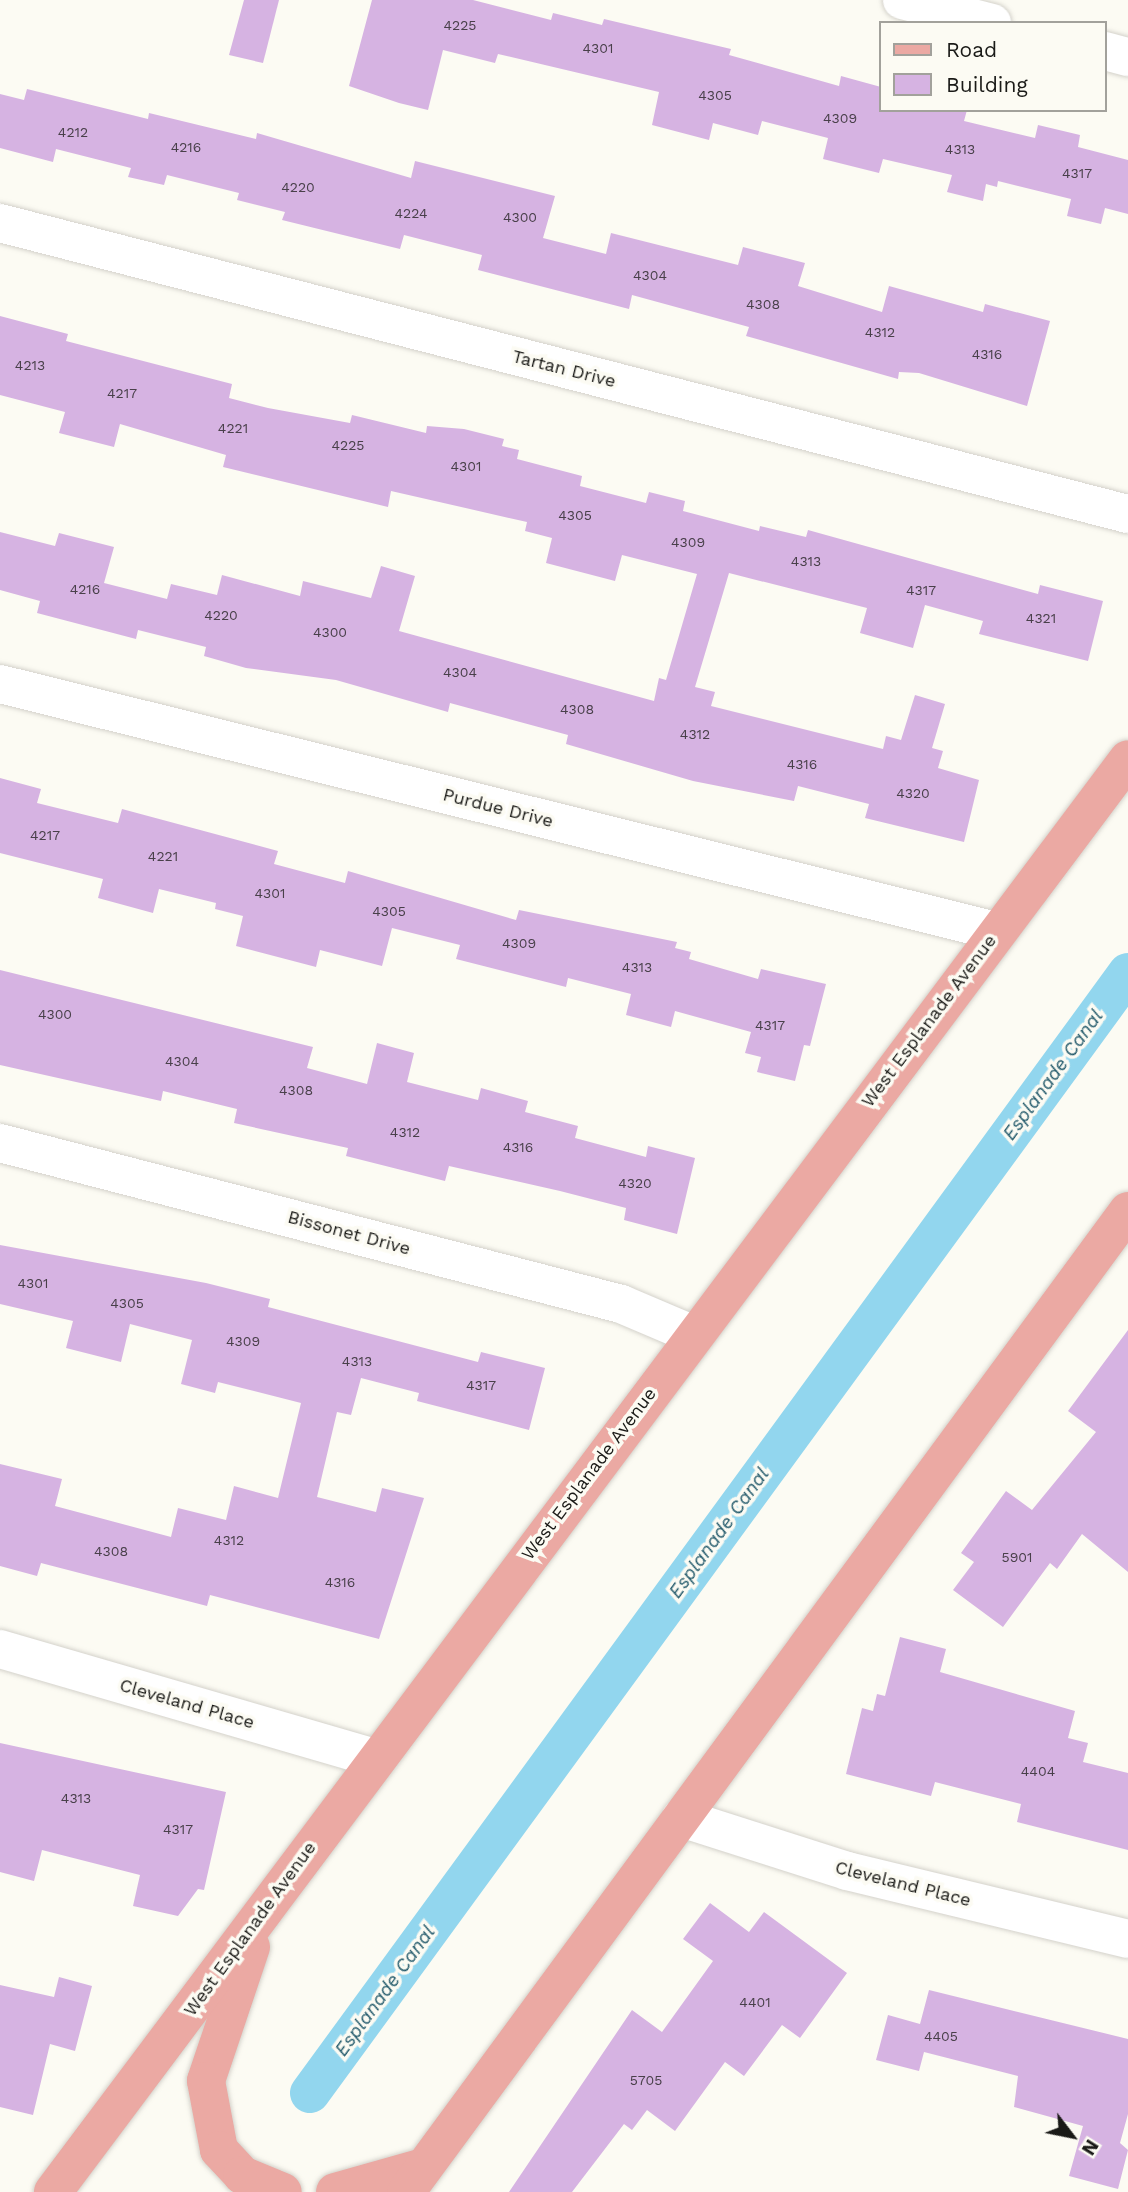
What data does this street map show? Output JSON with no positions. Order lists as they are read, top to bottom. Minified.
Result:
{"streets":{"main road":["West Esplanade Avenue"],"street":["Tartan Drive","Purdue Drive","Bissonet Drive","Cleveland Place"]},"crossings":[["Purdue Drive","West Esplanade Avenue"],["West Esplanade Avenue","Bissonet Drive"],["West Esplanade Avenue","Cleveland Place"]],"water":["Esplanade Canal"],"house_numbers":["4225","4301","4305","4309","4212","4216","4313","4317","4220","4224","4300","4304","4308","4312","4316","4213","4217","4221","4225","4301","4305","4309","4313","4216","4317","4220","4321","4300","4304","4308","4312","4316","4320","4217","4221","4301","4305","4309","4313","4300","4317","4304","4308","4312","4316","4320","4301","4305","4309","4313","4317","4312","4308","5901","4316","4404","4313","4317","4401","4405","5705"],"legend":["Road","Building"],"north":"bottom right"}
